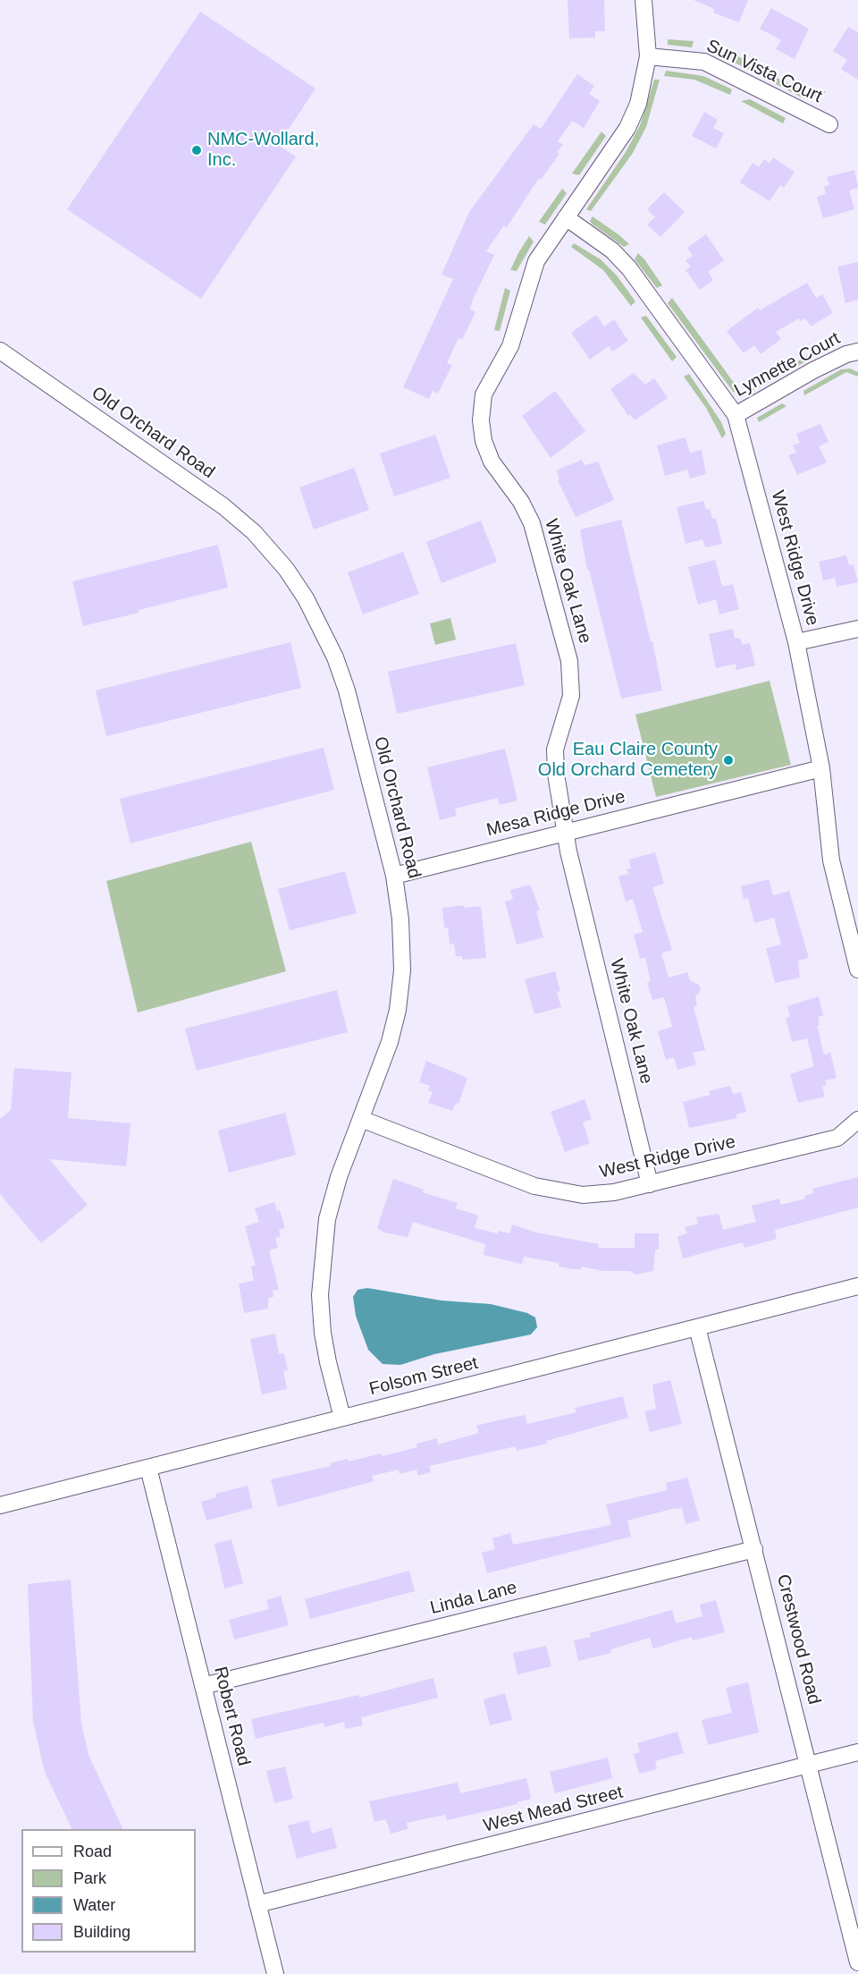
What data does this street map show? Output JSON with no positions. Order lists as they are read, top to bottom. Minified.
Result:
{"streets":{"street":["Sun Vista Court","Lynnette Court","Old Orchard Road","West Ridge Drive","White Oak Lane","Mesa Ridge Drive","Folsom Street","Linda Lane","Crestwood Road","Robert Road","West Mead Street"]},"crossings":[["Sun Vista Court","White Oak Lane"],["Lynnette Court","West Ridge Drive"],["Old Orchard Road","West Ridge Drive"],["Old Orchard Road","Mesa Ridge Drive"],["Old Orchard Road","Folsom Street"],["West Ridge Drive","White Oak Lane"],["West Ridge Drive","Mesa Ridge Drive"],["White Oak Lane","Mesa Ridge Drive"],["Folsom Street","Crestwood Road"],["Folsom Street","Robert Road"],["Linda Lane","Crestwood Road"],["Linda Lane","Robert Road"],["Crestwood Road","West Mead Street"],["Robert Road","West Mead Street"]],"places":["NMC-Wollard, Inc.","Eau Claire County Old Orchard Cemetery"],"legend":["Road","Park","Water","Building"]}
